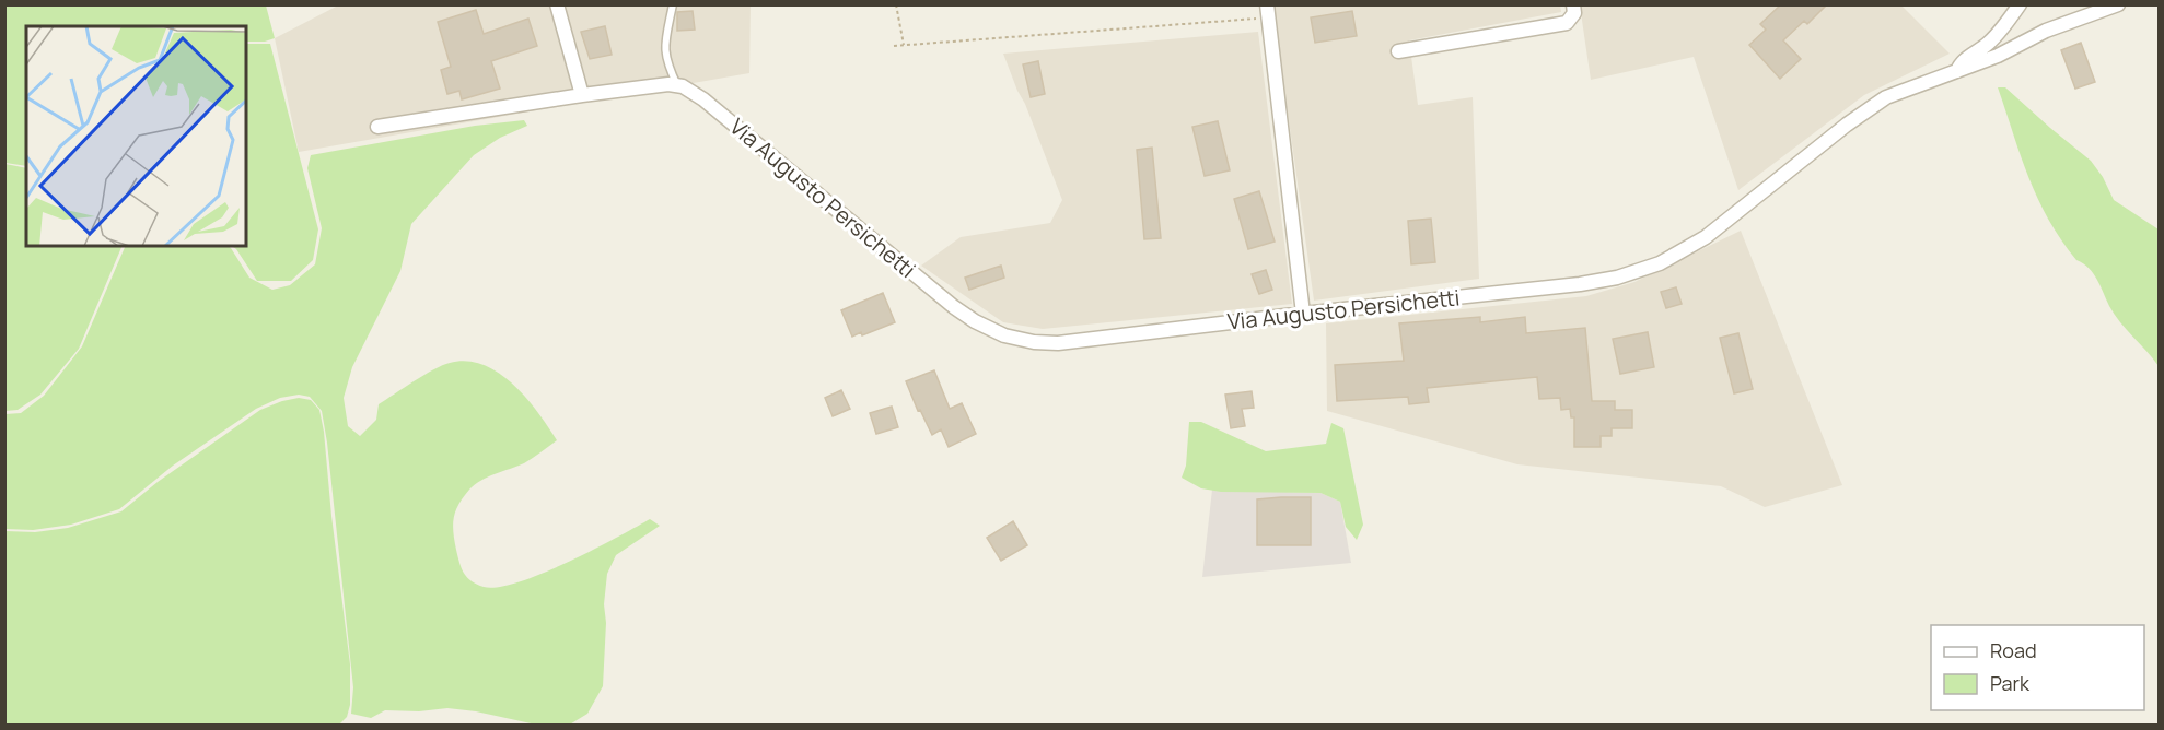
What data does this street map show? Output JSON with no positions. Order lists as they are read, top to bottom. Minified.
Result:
{"streets":{"street":["Via Augusto Persichetti"]},"legend":["Road","Park"]}
